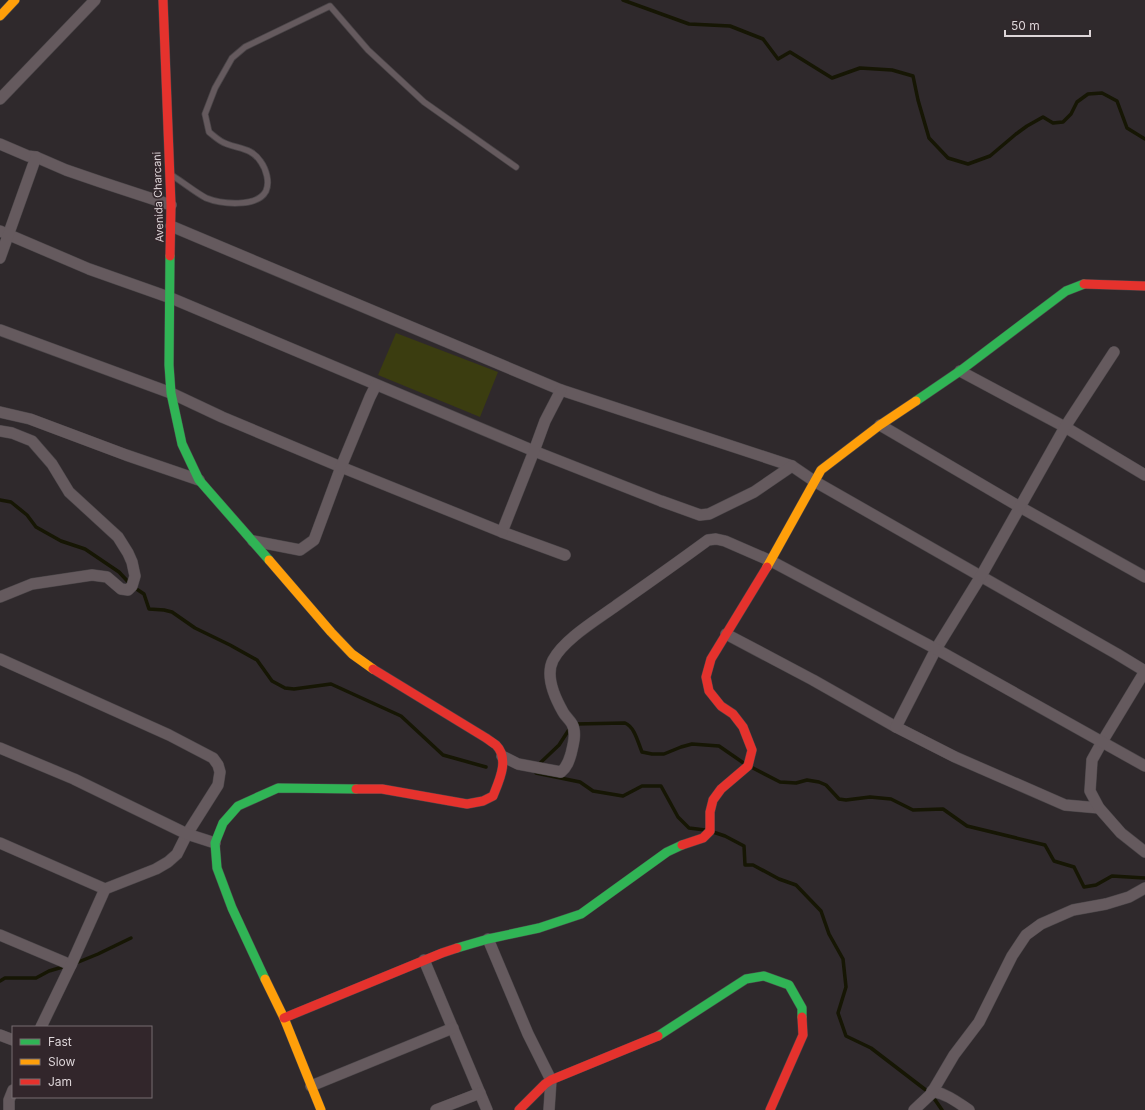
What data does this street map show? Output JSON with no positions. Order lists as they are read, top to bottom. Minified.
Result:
{"streets":{"main road":["Avenida Charcani"]},"legend":["Fast","Slow","Jam"],"scale_bar":"50 m"}
